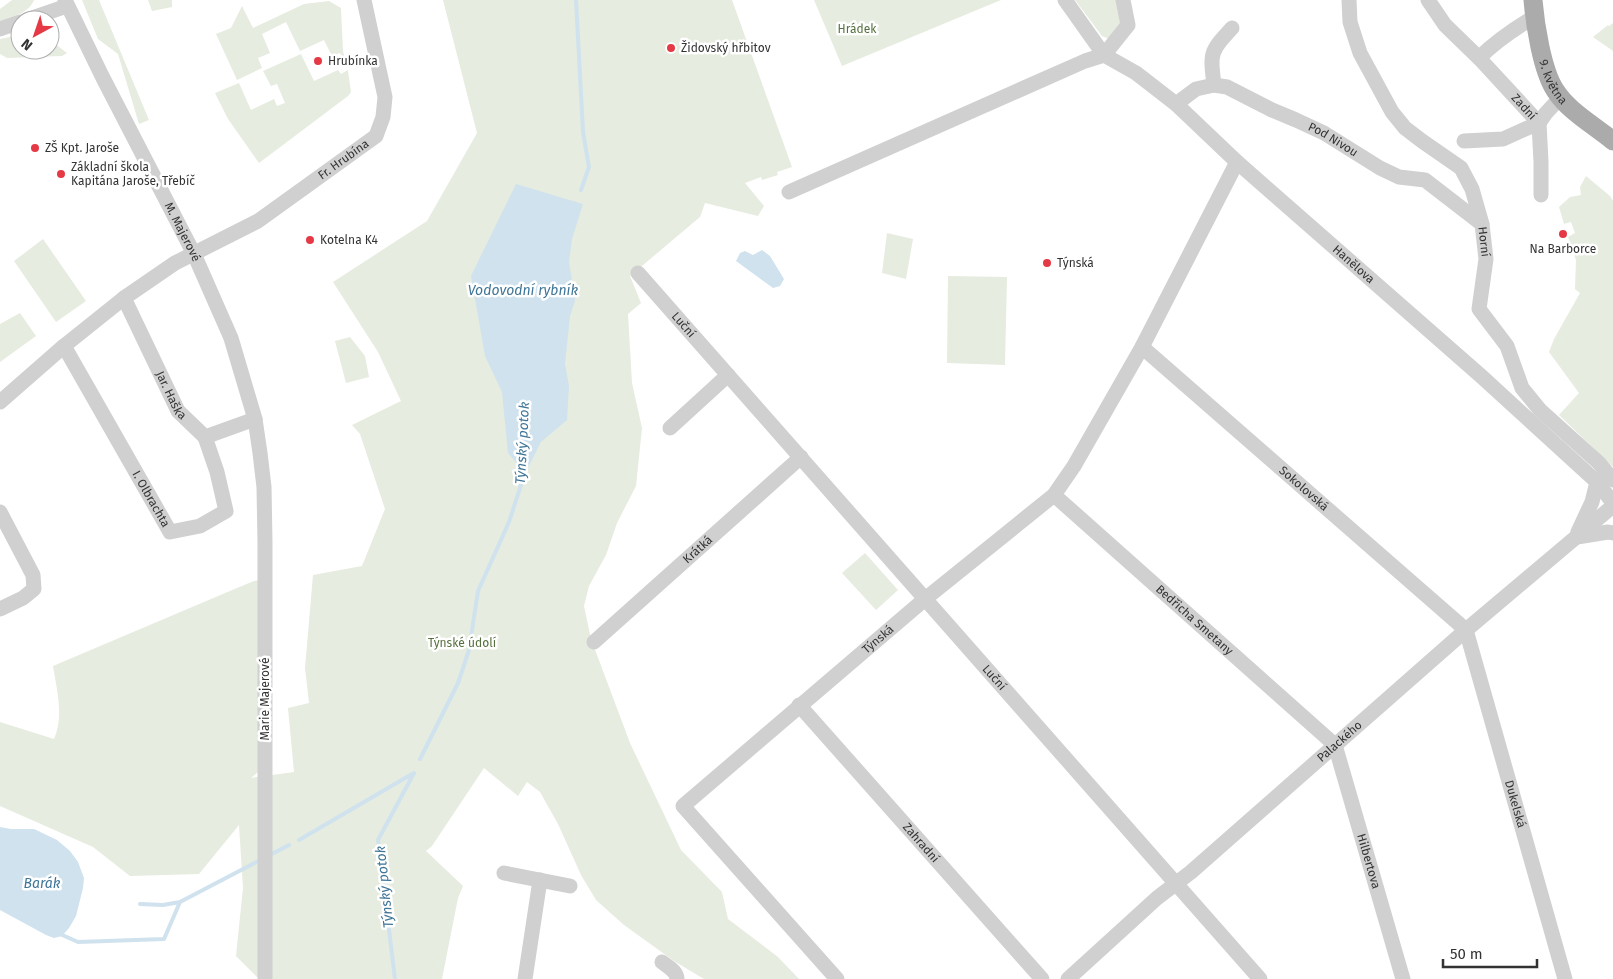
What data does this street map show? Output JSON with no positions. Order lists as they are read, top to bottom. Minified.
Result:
{"streets":{"main road":["9. května"],"street":["Zadní","Pod Nivou","Fr. Hrubína","M. Majerové","Horní","Hanělova","Luční","Jar. Haška","Sokolovská","I. Olbrachta","Krátká","Bedřicha Smetany","Týnská","Marie Majerové","Palackého","Dukelská","Zahradní","Hilbertova"]},"crossings":[["Pod Nivou","Horní"],["Fr. Hrubína","M. Majerové"],["M. Majerové","Marie Majerové"],["Hanělova","Týnská"],["Hanělova","Palackého"],["Luční","Krátká"],["Luční","Týnská"],["Luční","Palackého"],["Jar. Haška","I. Olbrachta"],["Sokolovská","Týnská"],["Sokolovská","Palackého"],["Sokolovská","Dukelská"],["Bedřicha Smetany","Týnská"],["Bedřicha Smetany","Palackého"],["Bedřicha Smetany","Hilbertova"],["Týnská","Zahradní"],["Palackého","Dukelská"],["Palackého","Hilbertova"]],"water":["Vodovodní rybník","Týnský potok","Barák"],"parks":["Hrádek","Týnské údolí"],"places":["Židovský hřbitov","Hrubínka","ZŠ Kpt. Jaroše","Základní škola Kapitána Jaroše, Třebíč","Na Barborce","Kotelna K4","Týnská"],"scale_bar":"50 m","north":"bottom left"}
